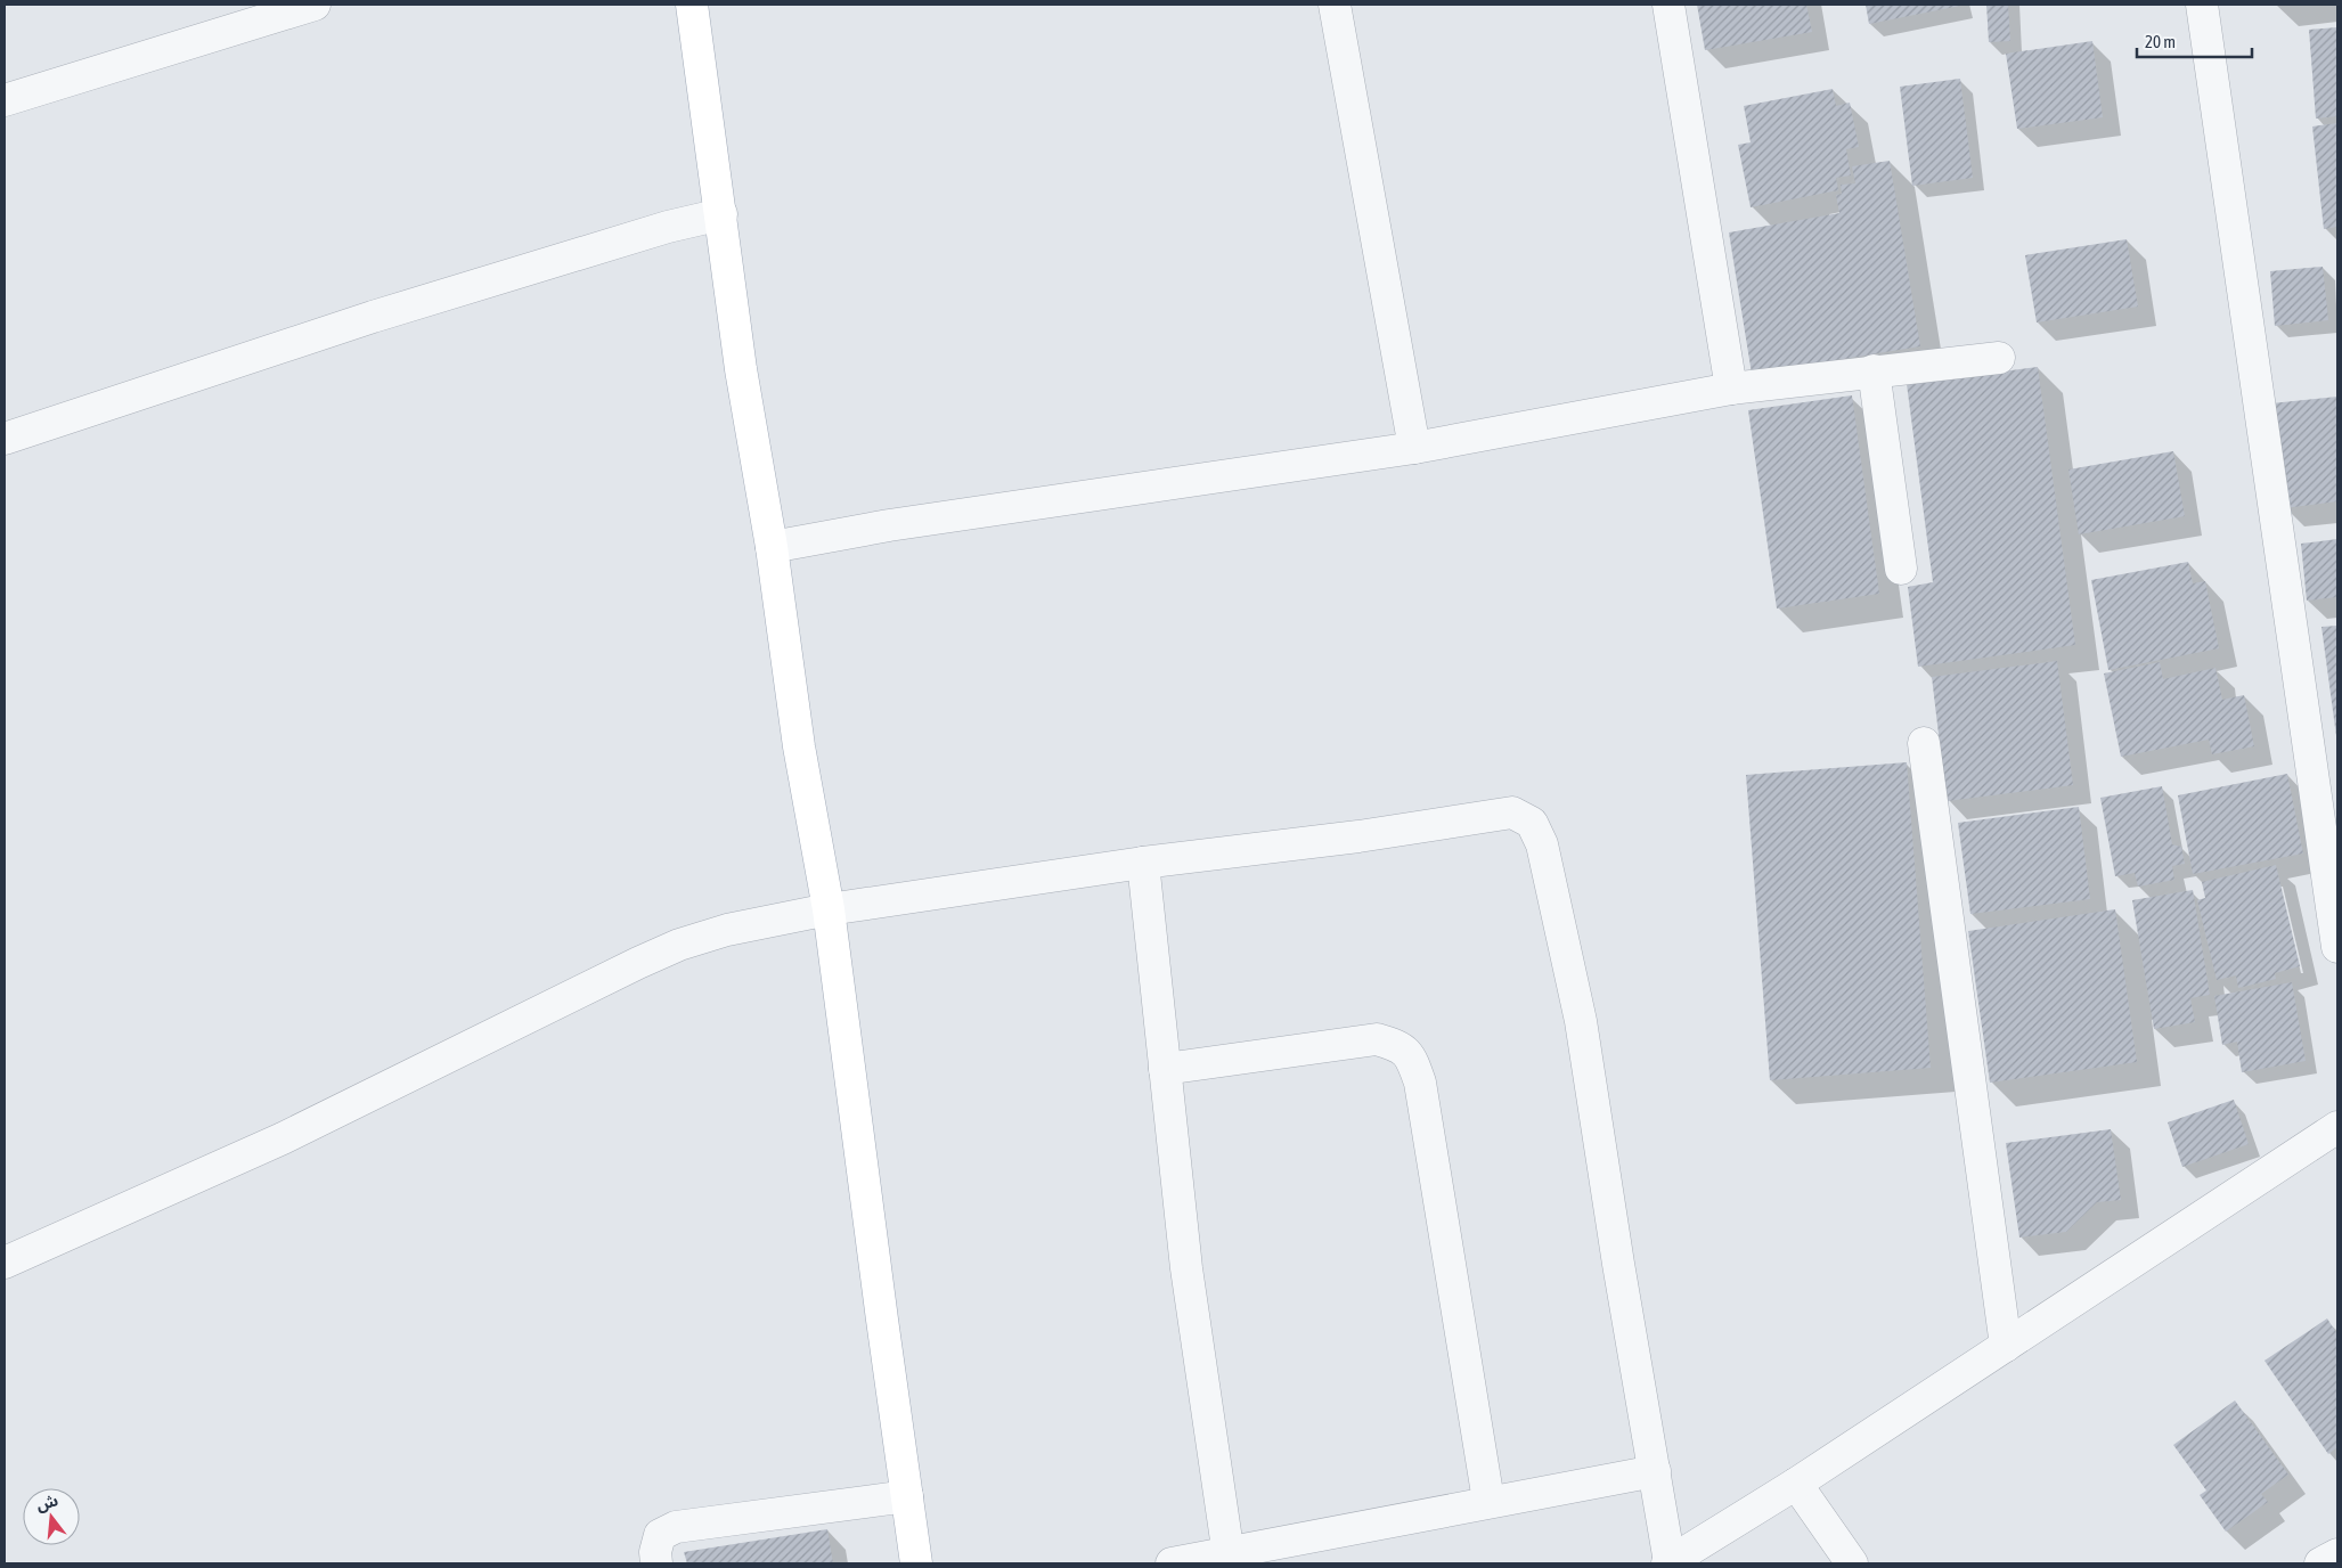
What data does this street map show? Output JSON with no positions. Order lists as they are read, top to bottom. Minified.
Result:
{"scale_bar":"20 m","north":"top"}
